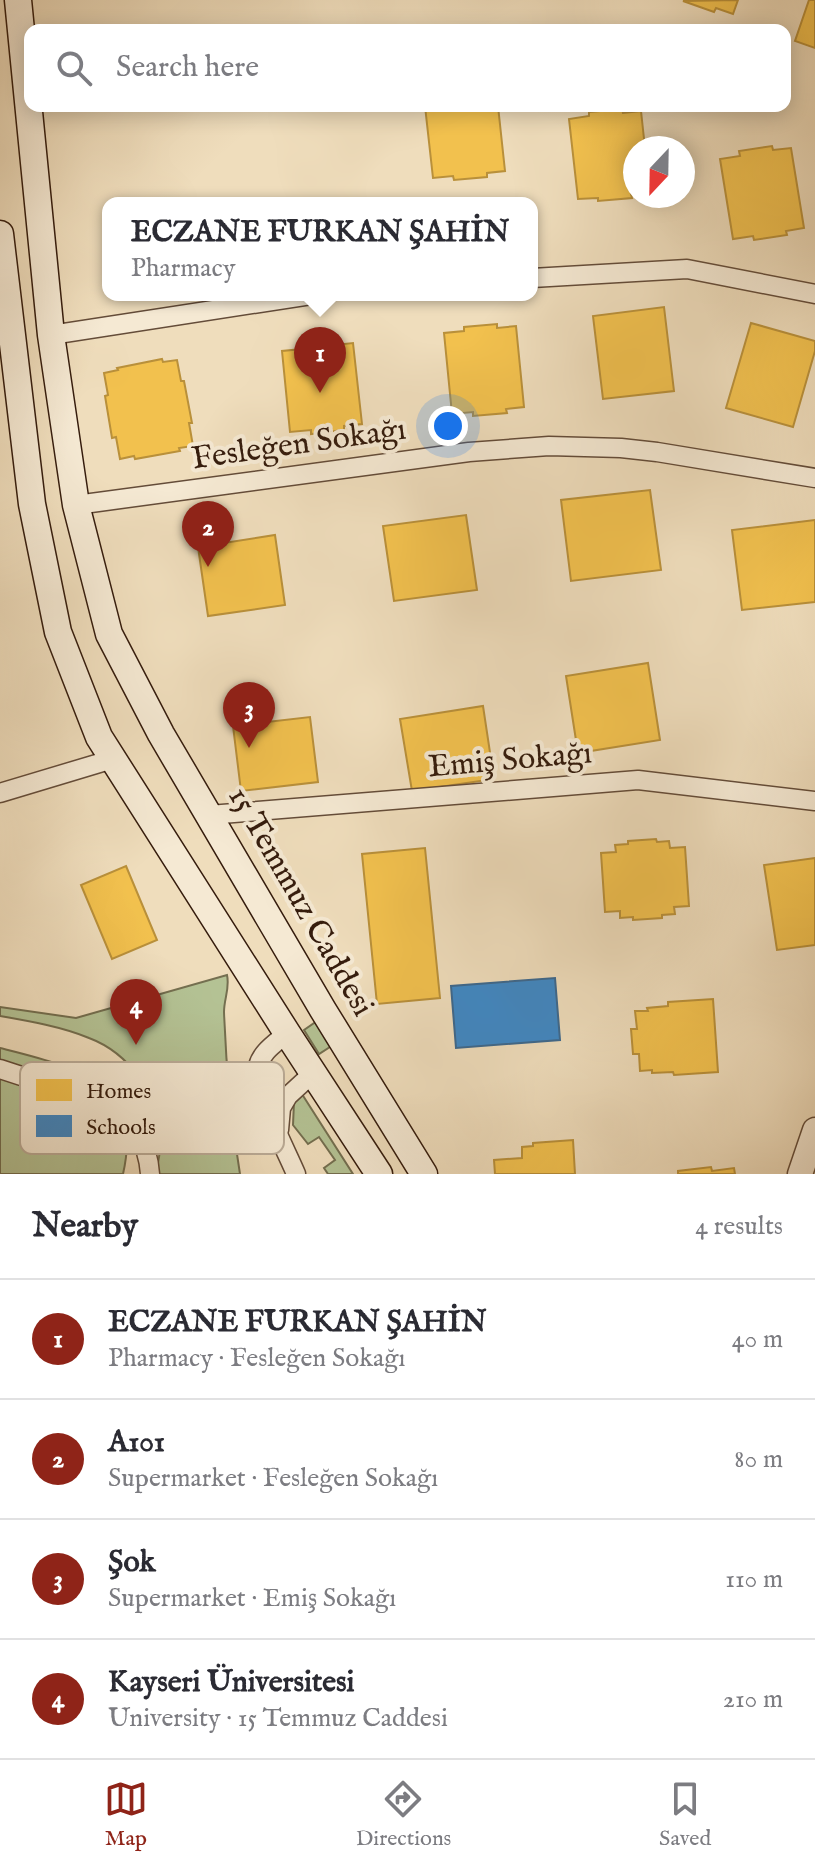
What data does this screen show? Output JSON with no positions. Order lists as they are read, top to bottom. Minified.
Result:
{"streets":{"main road":["15 Temmuz Caddesi"],"street":["Fesleğen Sokağı","Emiş Sokağı"]},"crossings":[["Fesleğen Sokağı","15 Temmuz Caddesi"],["Emiş Sokağı","15 Temmuz Caddesi"]],"legend":["Homes","Schools"],"north":"bottom","page":{"search":"Search here","popup":["ECZANE FURKAN ŞAHİN","Pharmacy"],"pins":["1","2","3","4"],"heading":["Nearby","4 results"],"list":[{"mark":"1","name":"ECZANE FURKAN ŞAHİN","note":"Pharmacy · Fesleğen Sokağı","value":"40 m"},{"mark":"2","name":"A101","note":"Supermarket · Fesleğen Sokağı","value":"80 m"},{"mark":"3","name":"Şok","note":"Supermarket · Emiş Sokağı","value":"110 m"},{"mark":"4","name":"Kayseri Üniversitesi","note":"University · 15 Temmuz Caddesi","value":"210 m"}],"nav":["Map","Directions","Saved"]}}
